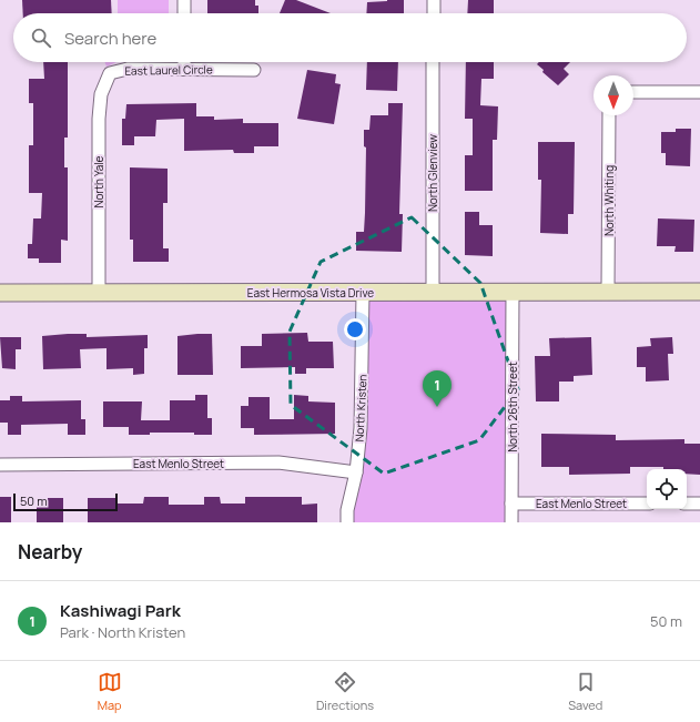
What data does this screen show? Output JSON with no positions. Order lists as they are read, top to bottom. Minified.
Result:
{"streets":{"street":["East Laurel Circle","North Glenview","North Yale","North Whiting","East Hermosa Vista Drive","North 26th Street","North Kristen","East Menlo Street"]},"crossings":[["East Laurel Circle","North Yale"],["North Glenview","East Hermosa Vista Drive"],["North Yale","East Hermosa Vista Drive"],["North Whiting","East Hermosa Vista Drive"],["East Hermosa Vista Drive","North 26th Street"],["East Hermosa Vista Drive","North Kristen"],["North 26th Street","East Menlo Street"],["North Kristen","East Menlo Street"]],"scale_bar":"50 m","north":"bottom","page":{"search":"Search here","pins":"1","scale":"50 m","heading":"Nearby","list":[{"mark":"1","name":"Kashiwagi Park","note":"Park · North Kristen","value":"50 m"}],"nav":["Map","Directions","Saved"]}}
